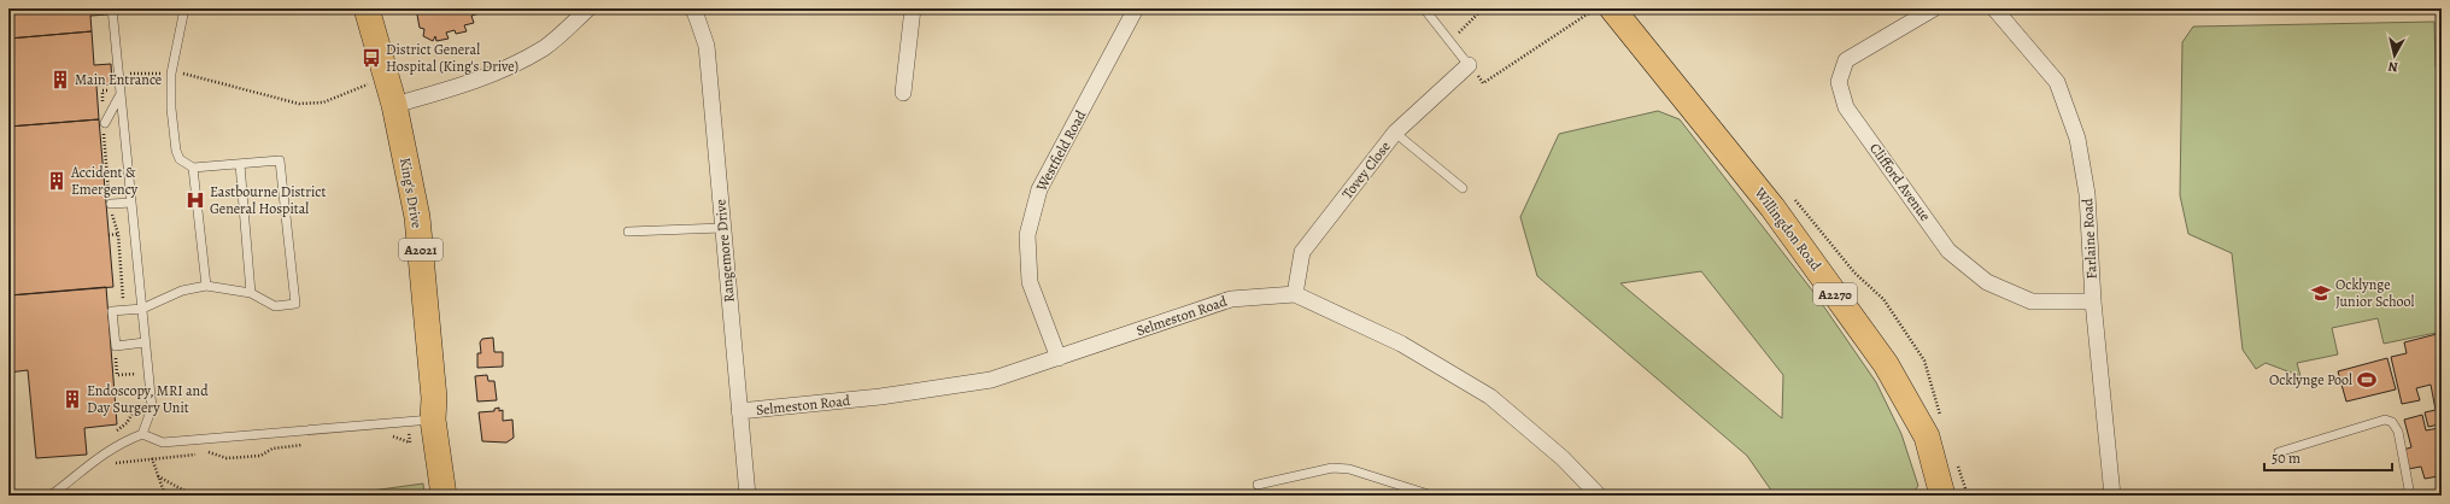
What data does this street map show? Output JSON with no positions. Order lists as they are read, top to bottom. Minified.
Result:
{"streets":{"main road":["King's Drive","Willingdon Road","A2021","A2270"],"street":["Westfield Road","Tovey Close","Clifford Avenue","Farlaine Road","Rangemore Drive","Selmeston Road"]},"crossings":[["Westfield Road","Selmeston Road"],["Tovey Close","Selmeston Road"],["Clifford Avenue","Farlaine Road"],["Rangemore Drive","Selmeston Road"]],"places":{"bus stop":["District General Hospital (King's Drive)"],"building":["Main Entrance","Accident & Emergency","Endoscopy, MRI and Day Surgery Unit"],"hospital":["Eastbourne District General Hospital"],"school or university":["Ocklynge Junior School"],"sports":["Ocklynge Pool"]},"scale_bar":"50 m","north":"bottom"}
